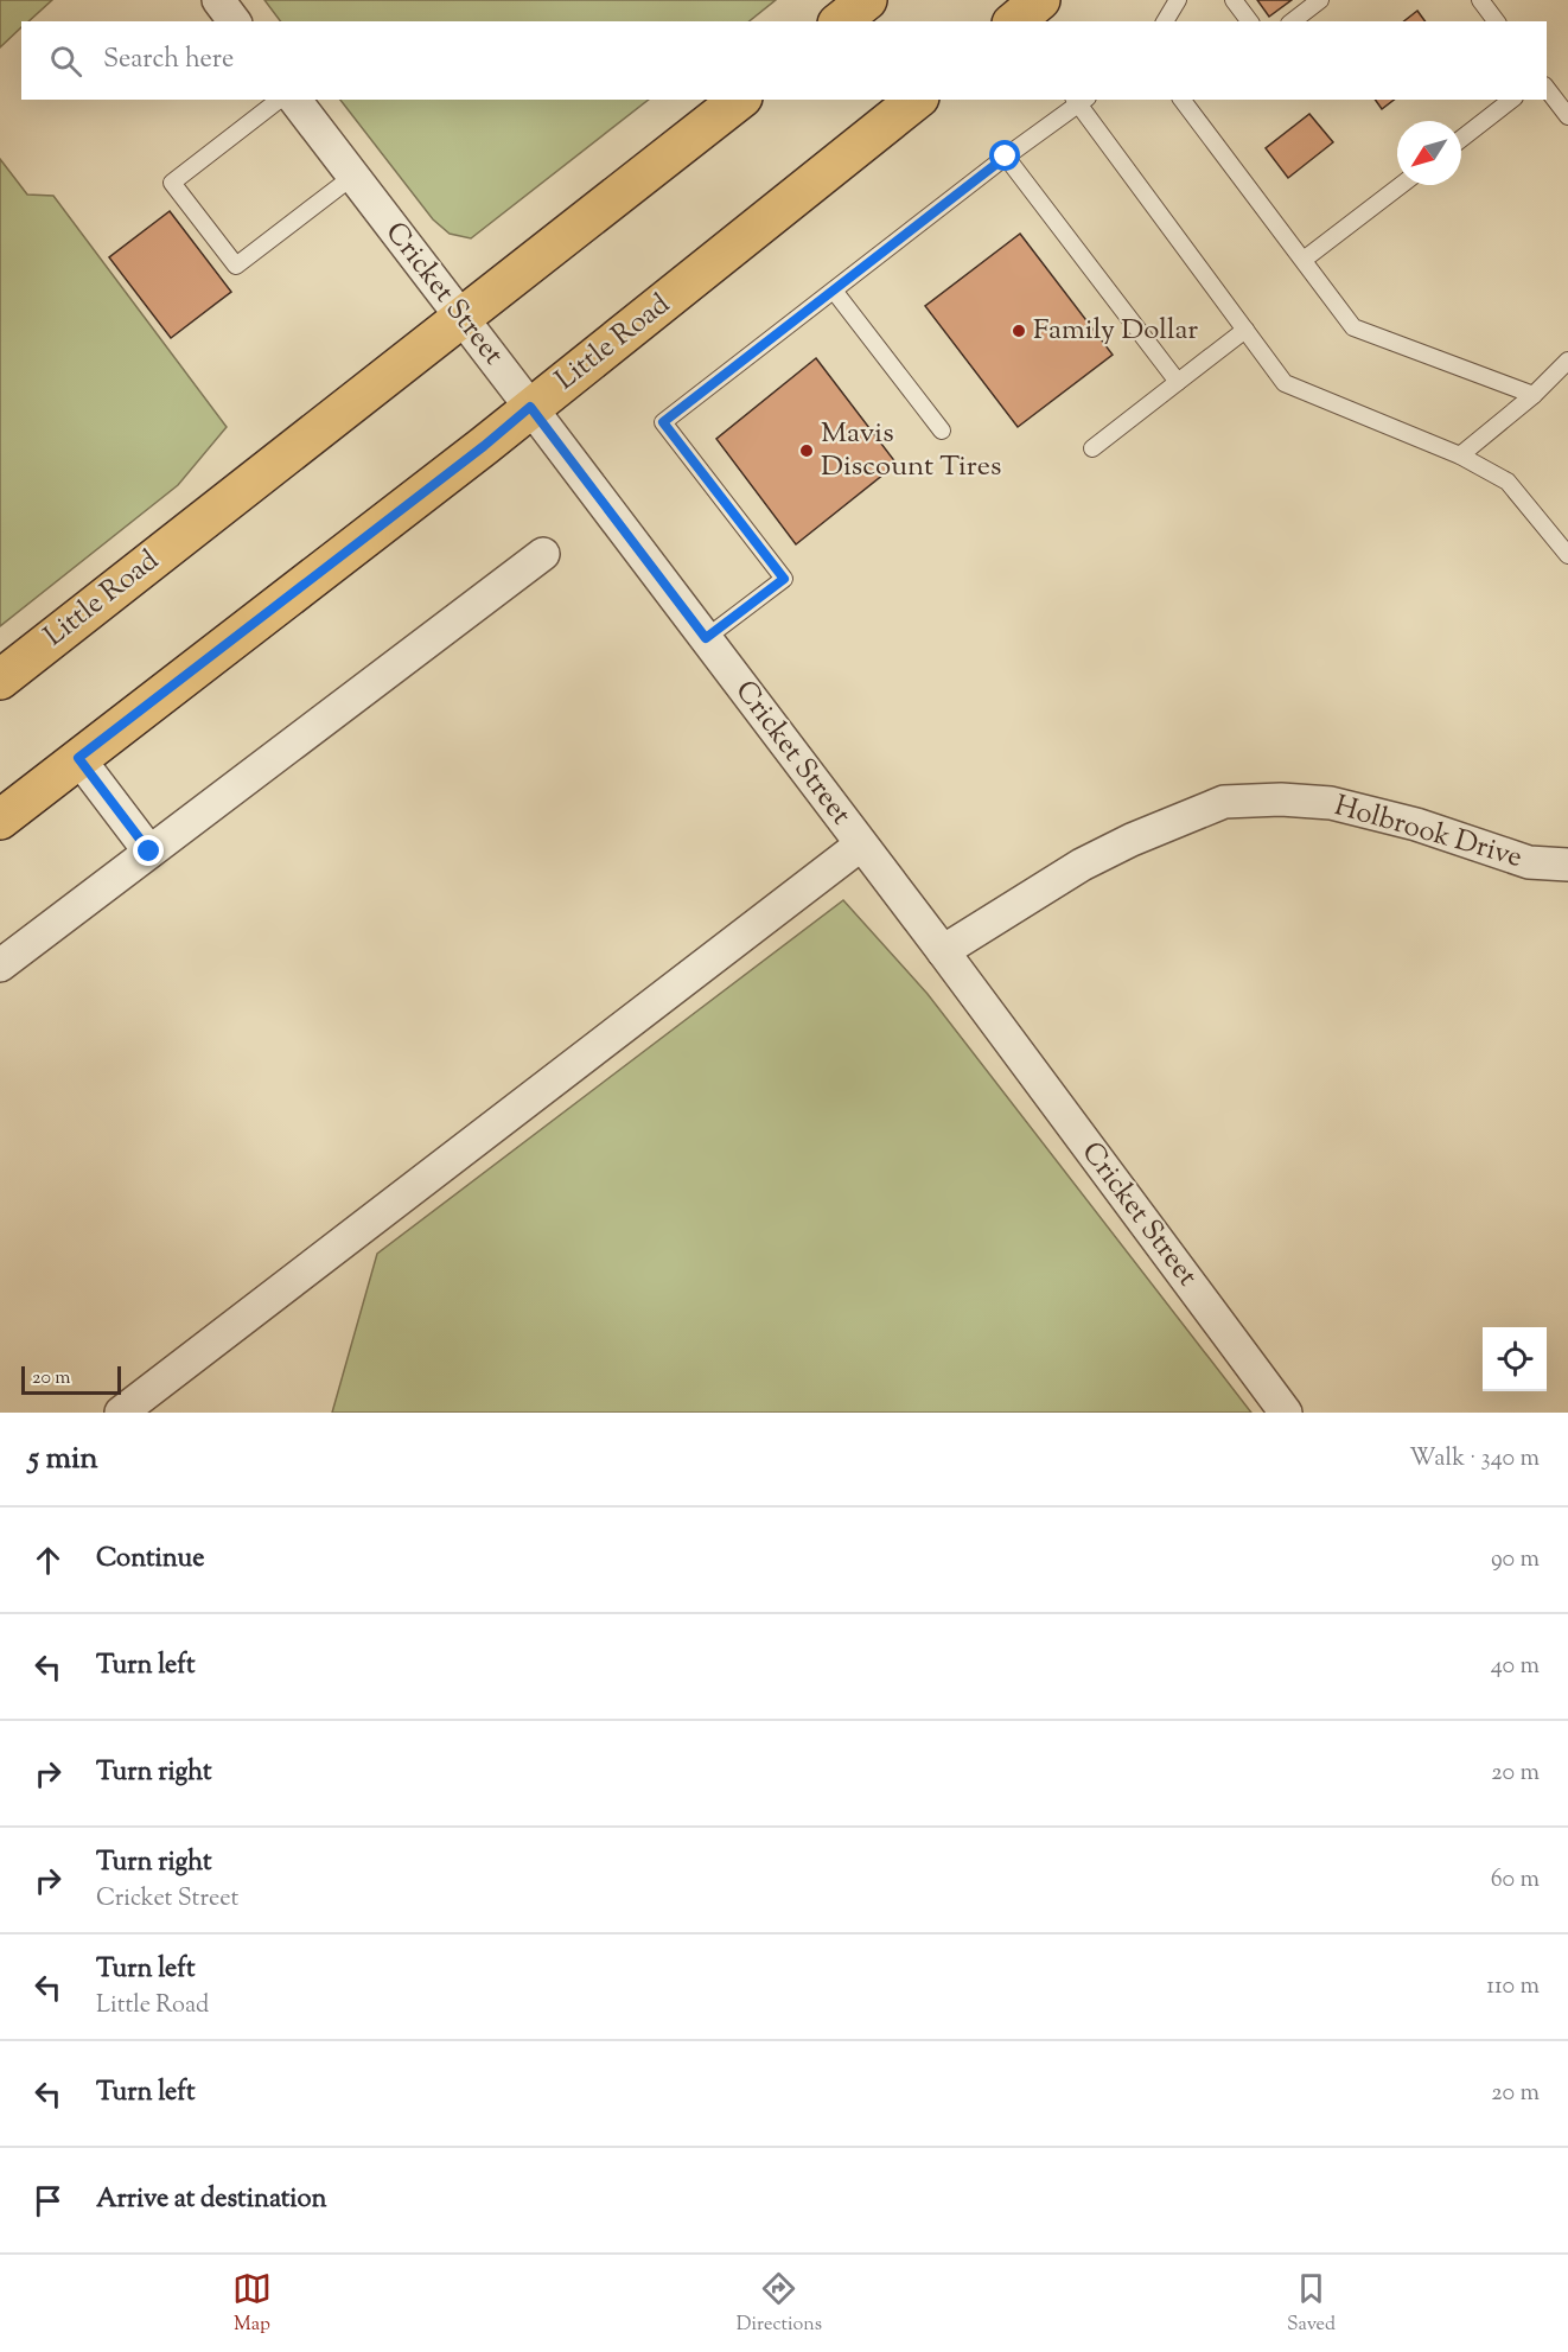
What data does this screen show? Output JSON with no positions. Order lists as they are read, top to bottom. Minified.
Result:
{"streets":{"main road":["Little Road"],"street":["Cricket Street","Holbrook Drive"]},"crossings":[["Cricket Street","Little Road"],["Cricket Street","Holbrook Drive"]],"places":["Family Dollar","Mavis Discount Tires"],"scale_bar":"20 m","north":"bottom left","page":{"search":"Search here","scale":"20 m","heading":["5 min","Walk · 340 m"],"list":[["Continue","90 m"],["Turn left","40 m"],["Turn right","20 m"],["Turn right","Cricket Street","60 m"],["Turn left","Little Road","110 m"],["Turn left","20 m"],"Arrive at destination"],"nav":["Map","Directions","Saved"]}}
